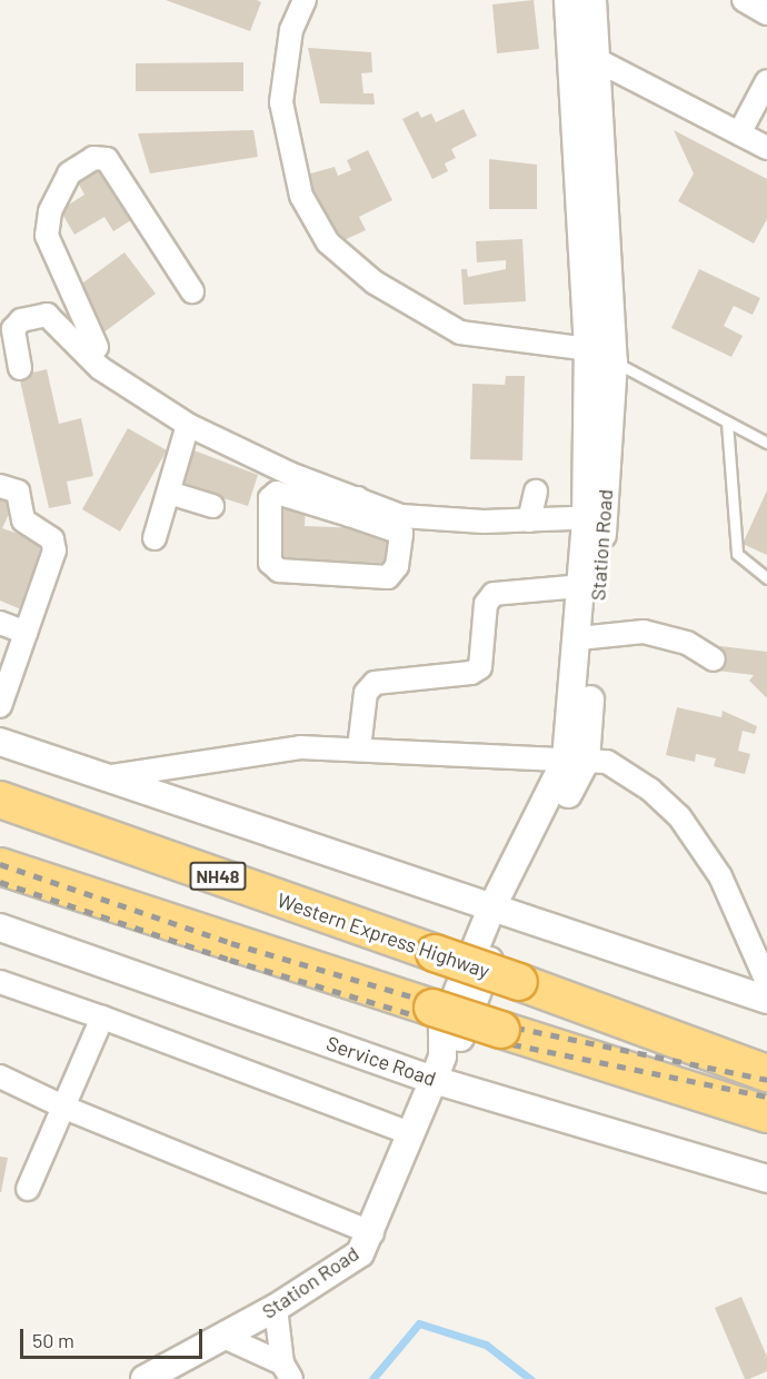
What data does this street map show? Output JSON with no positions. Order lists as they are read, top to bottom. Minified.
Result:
{"streets":{"highway":["NH48","Western Express Highway"],"street":["Station Road","Service Road"]},"crossings":[["Station Road","Service Road"]],"scale_bar":"50 m"}
